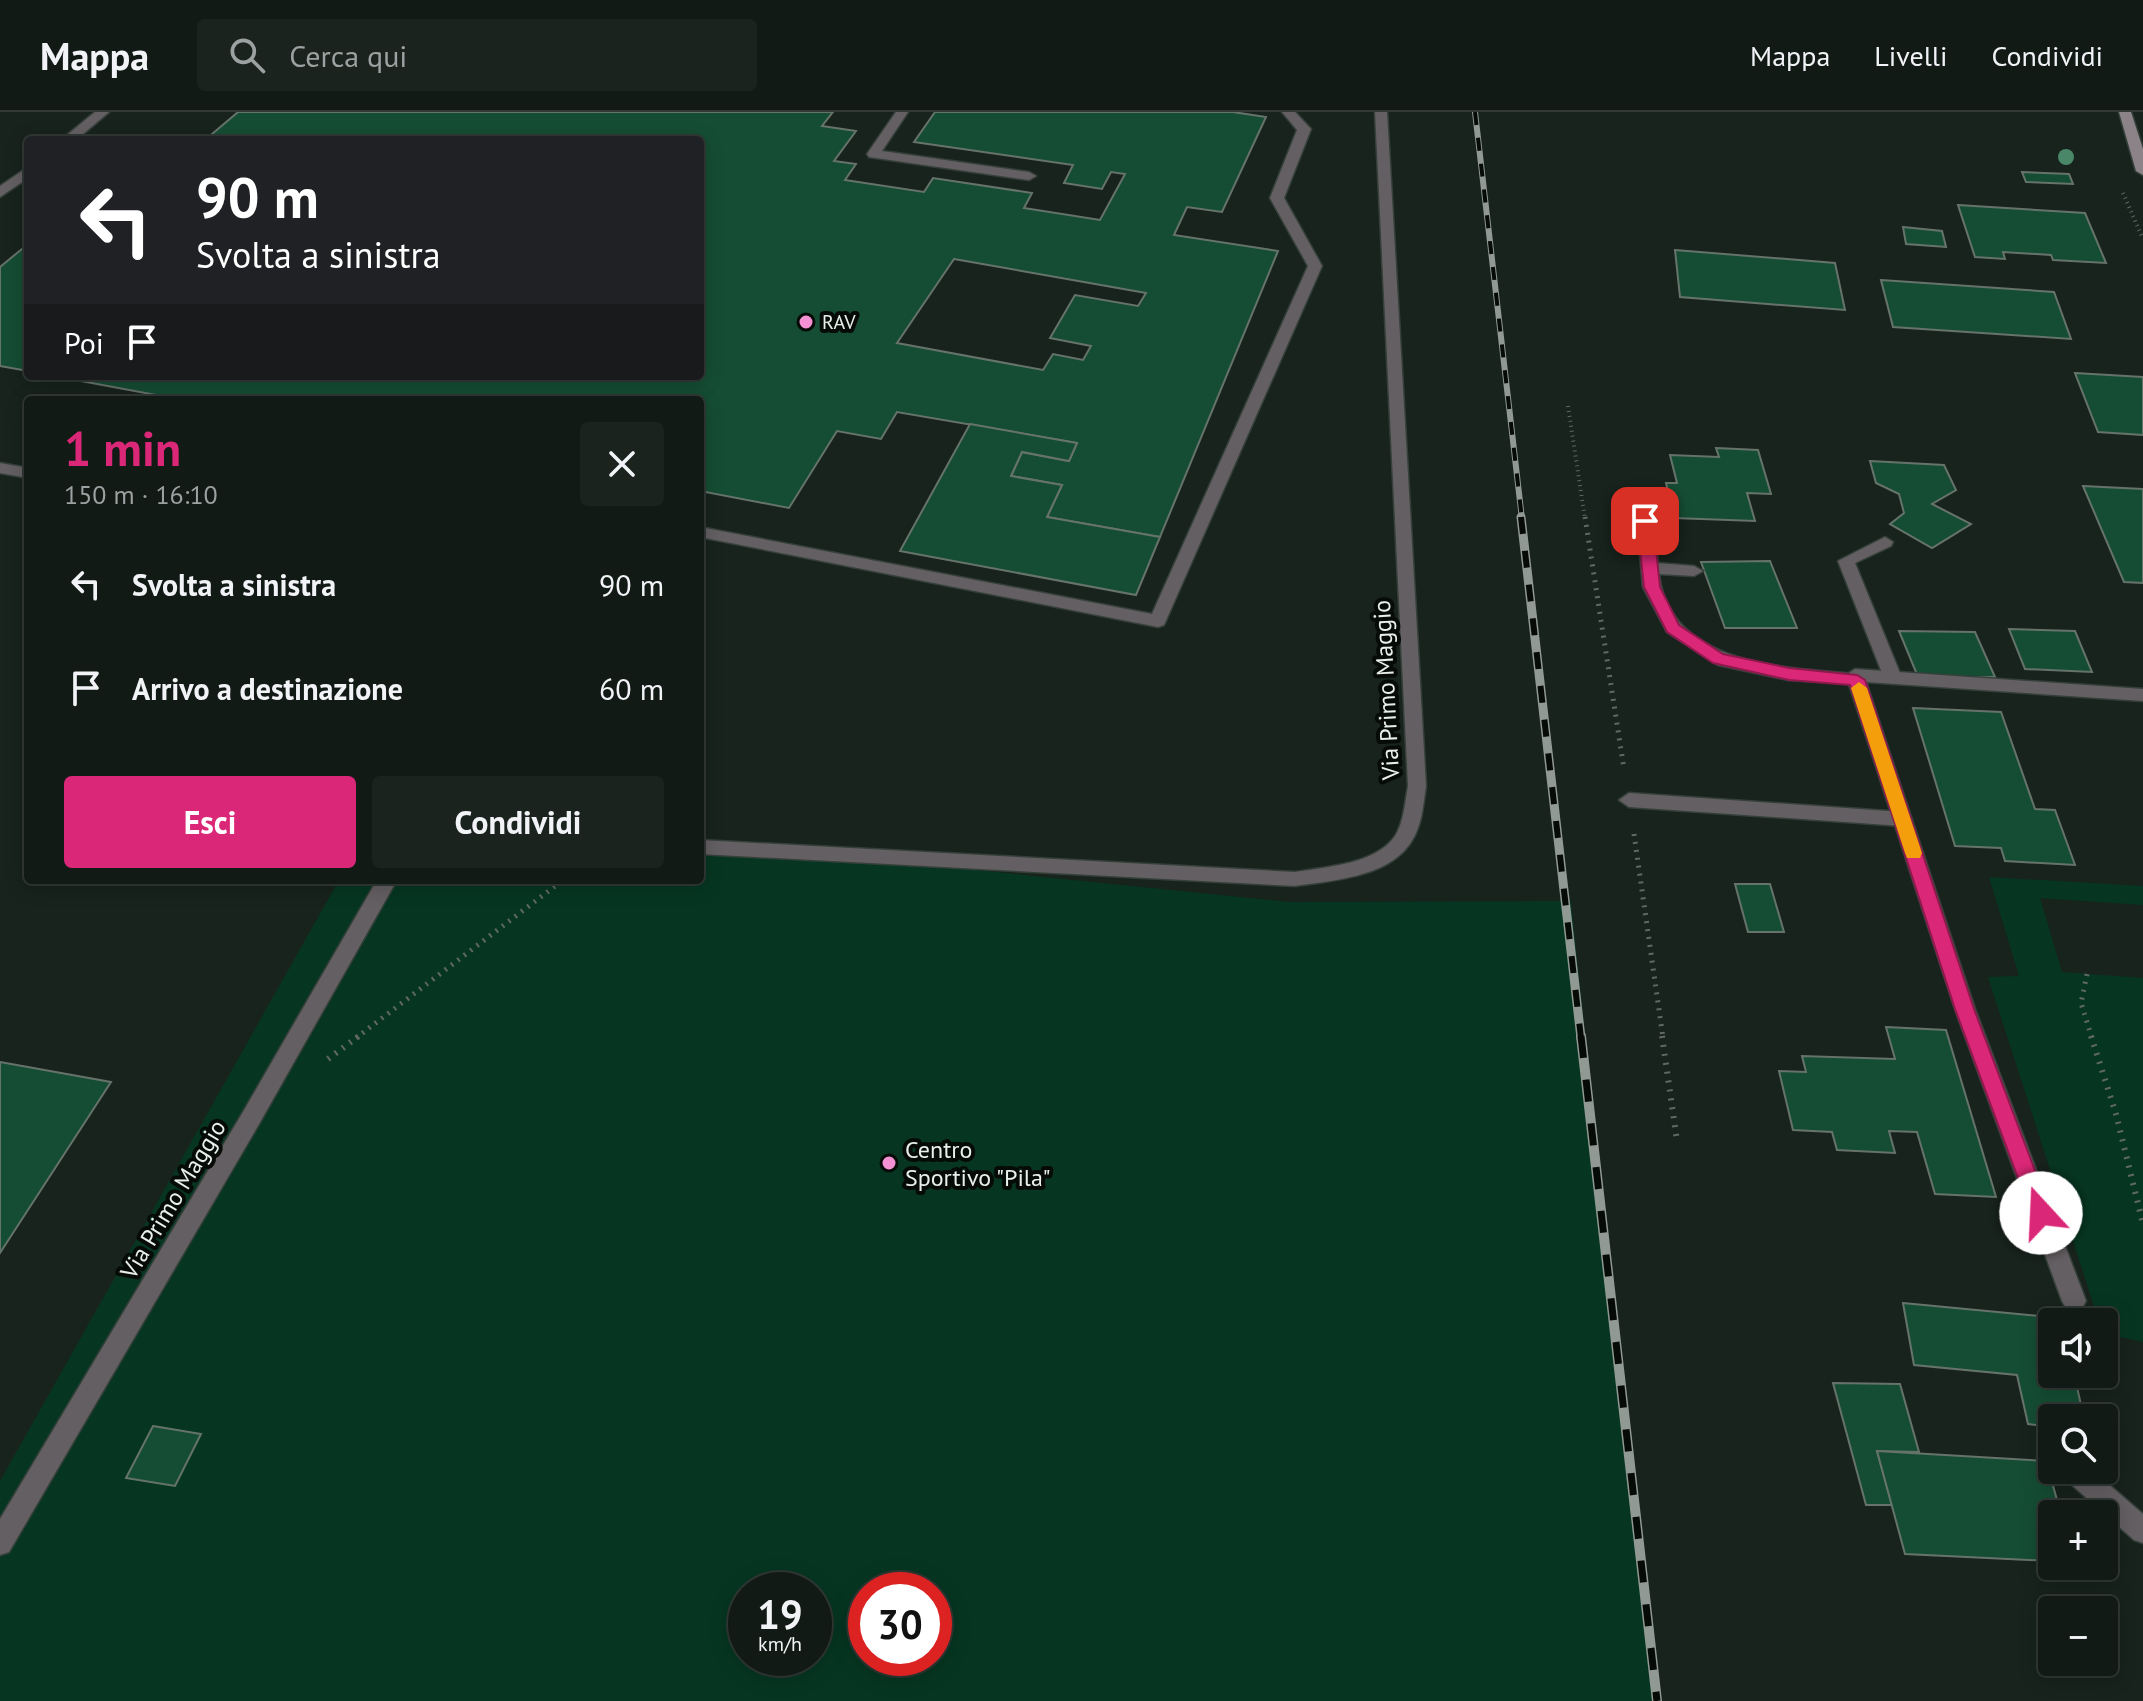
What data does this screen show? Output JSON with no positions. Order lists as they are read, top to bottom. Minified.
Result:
{"streets":{"street":["Via Primo Maggio"]},"places":["RAV","Centro Sportivo \"Pila\""],"page":{"header":"Mappa","search":"Cerca qui","nav":["Mappa","Livelli","Condividi"],"turn":["90 m","Svolta a sinistra"],"then":"Poi","heading":["1 min","150 m · 16:10"],"list":[{"name":"Svolta a sinistra","value":"90 m"},{"name":"Arrivo a destinazione","value":"60 m"}],"buttons":["Esci","Condividi"],"map_buttons":["+","−"],"speed":"19 km/h","limit":"30"}}
